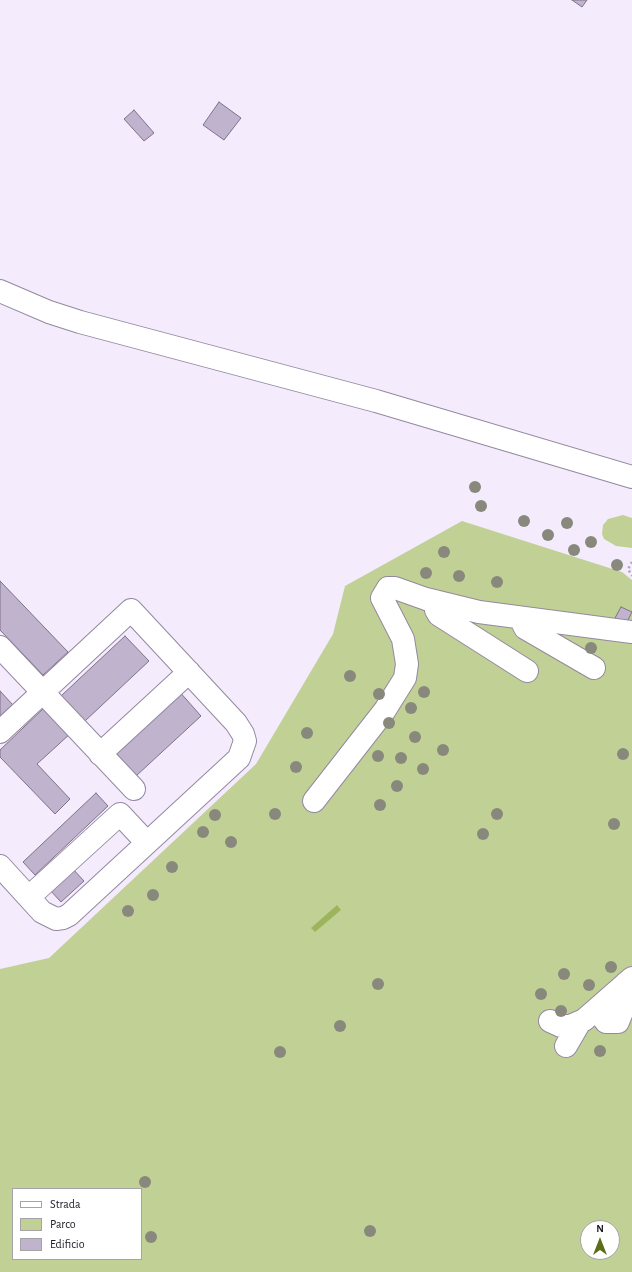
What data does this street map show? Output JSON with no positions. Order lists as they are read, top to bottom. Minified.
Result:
{"legend":["Strada","Parco","Edificio"],"north":"top"}
